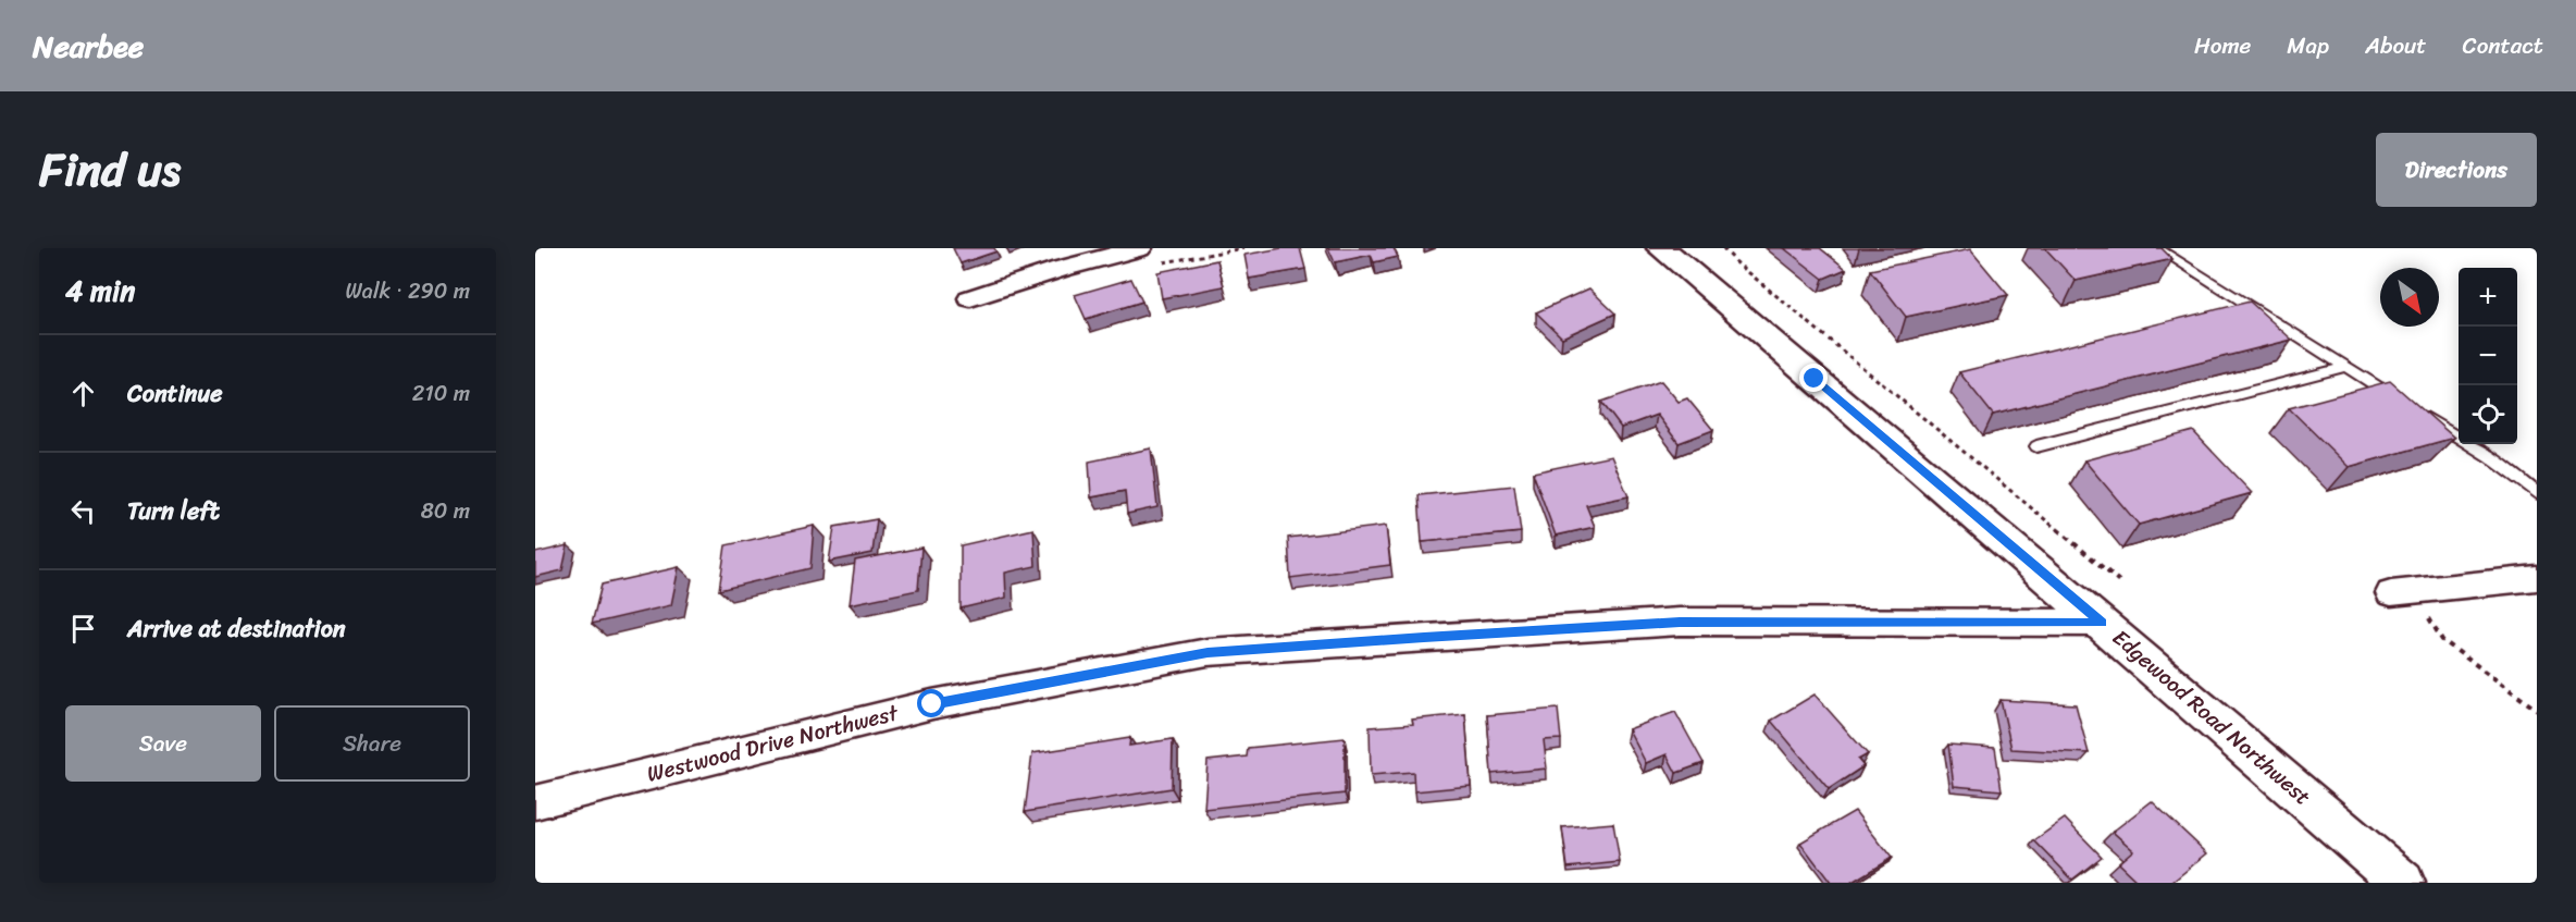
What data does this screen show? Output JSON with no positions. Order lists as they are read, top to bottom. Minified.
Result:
{"streets":{"main road":["Edgewood Road Northwest"],"street":["Westwood Drive Northwest"]},"crossings":[["Edgewood Road Northwest","Westwood Drive Northwest"]],"north":"bottom right","page":{"header":"Nearbee","nav":["Home","Map","About","Contact"],"title":"Find us","buttons":["Directions",["Save","Share"]],"heading":["4 min","Walk · 290 m"],"map_buttons":["+","−"],"list":[["Continue","210 m"],["Turn left","80 m"],"Arrive at destination"]}}
